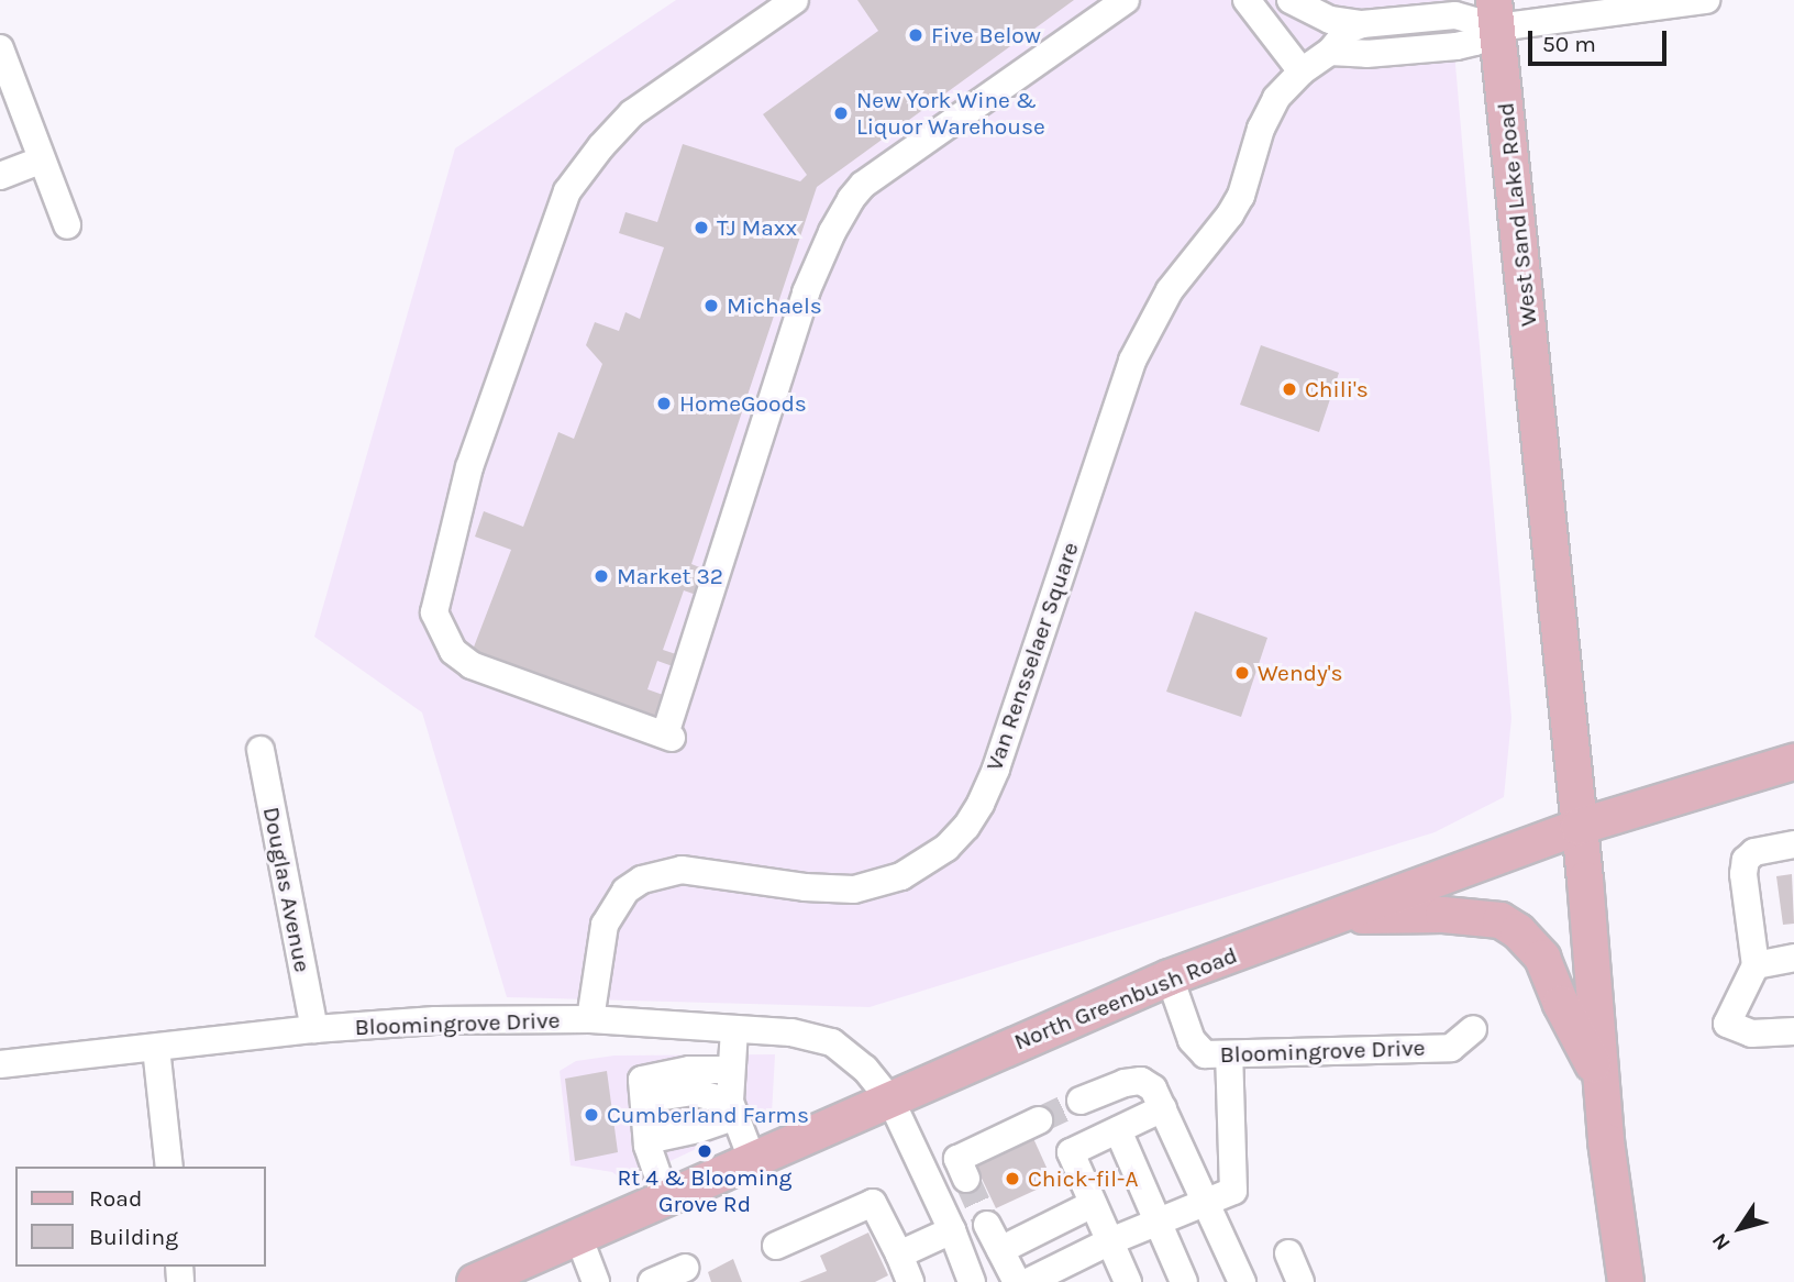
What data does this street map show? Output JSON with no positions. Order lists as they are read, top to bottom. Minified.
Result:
{"streets":{"main road":["West Sand Lake Road","North Greenbush Road"],"street":["Van Rensselaer Square","Douglas Avenue","Bloomingrove Drive"]},"crossings":[["West Sand Lake Road","North Greenbush Road"],["Van Rensselaer Square","Bloomingrove Drive"],["Douglas Avenue","Bloomingrove Drive"],["North Greenbush Road","Bloomingrove Drive"]],"places":["Five Below","New York Wine & Liquor Warehouse","TJ Maxx","Michaels","Chili's","HomeGoods","Market 32","Wendy's","Cumberland Farms","Rt 4 & Blooming Grove Rd","Chick-fil-A"],"legend":["Road","Building"],"scale_bar":"50 m","north":"bottom left"}
